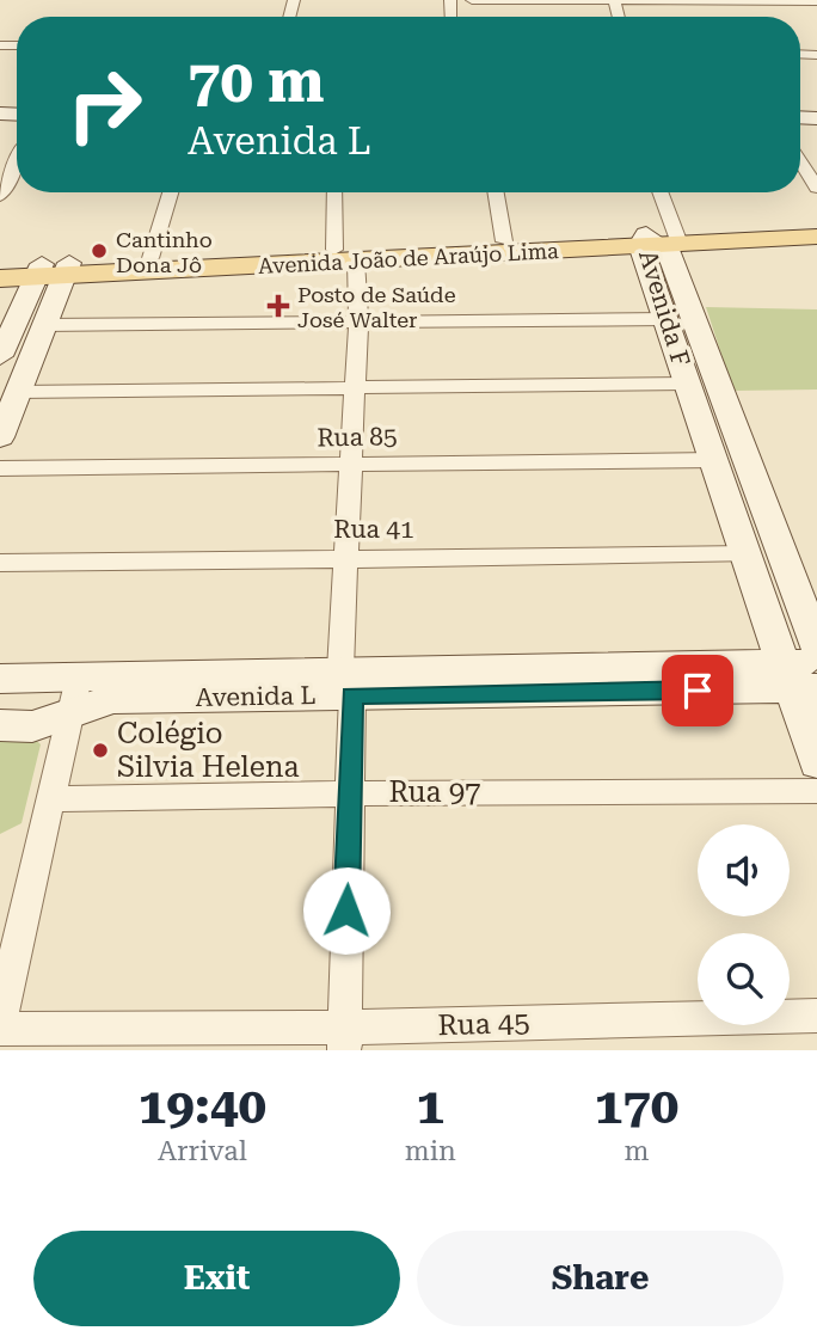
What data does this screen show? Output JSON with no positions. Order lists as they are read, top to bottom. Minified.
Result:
{"streets":{"main road":["Avenida João de Araújo Lima"],"street":["Avenida F","Rua 85","Rua 41","Avenida L","Rua 97","Rua 45"]},"crossings":[["Avenida João de Araújo Lima","Avenida F"],["Avenida F","Rua 85"],["Avenida F","Rua 41"],["Avenida F","Avenida L"]],"places":{"other":["Cantinho Dona Jô","Colégio Silvia Helena"],"health":["Posto de Saúde José Walter"]},"page":{"turn":["70 m","Avenida L"],"eta":["19:40","Arrival","1","min","170","m"],"buttons":["Exit","Share"]}}
